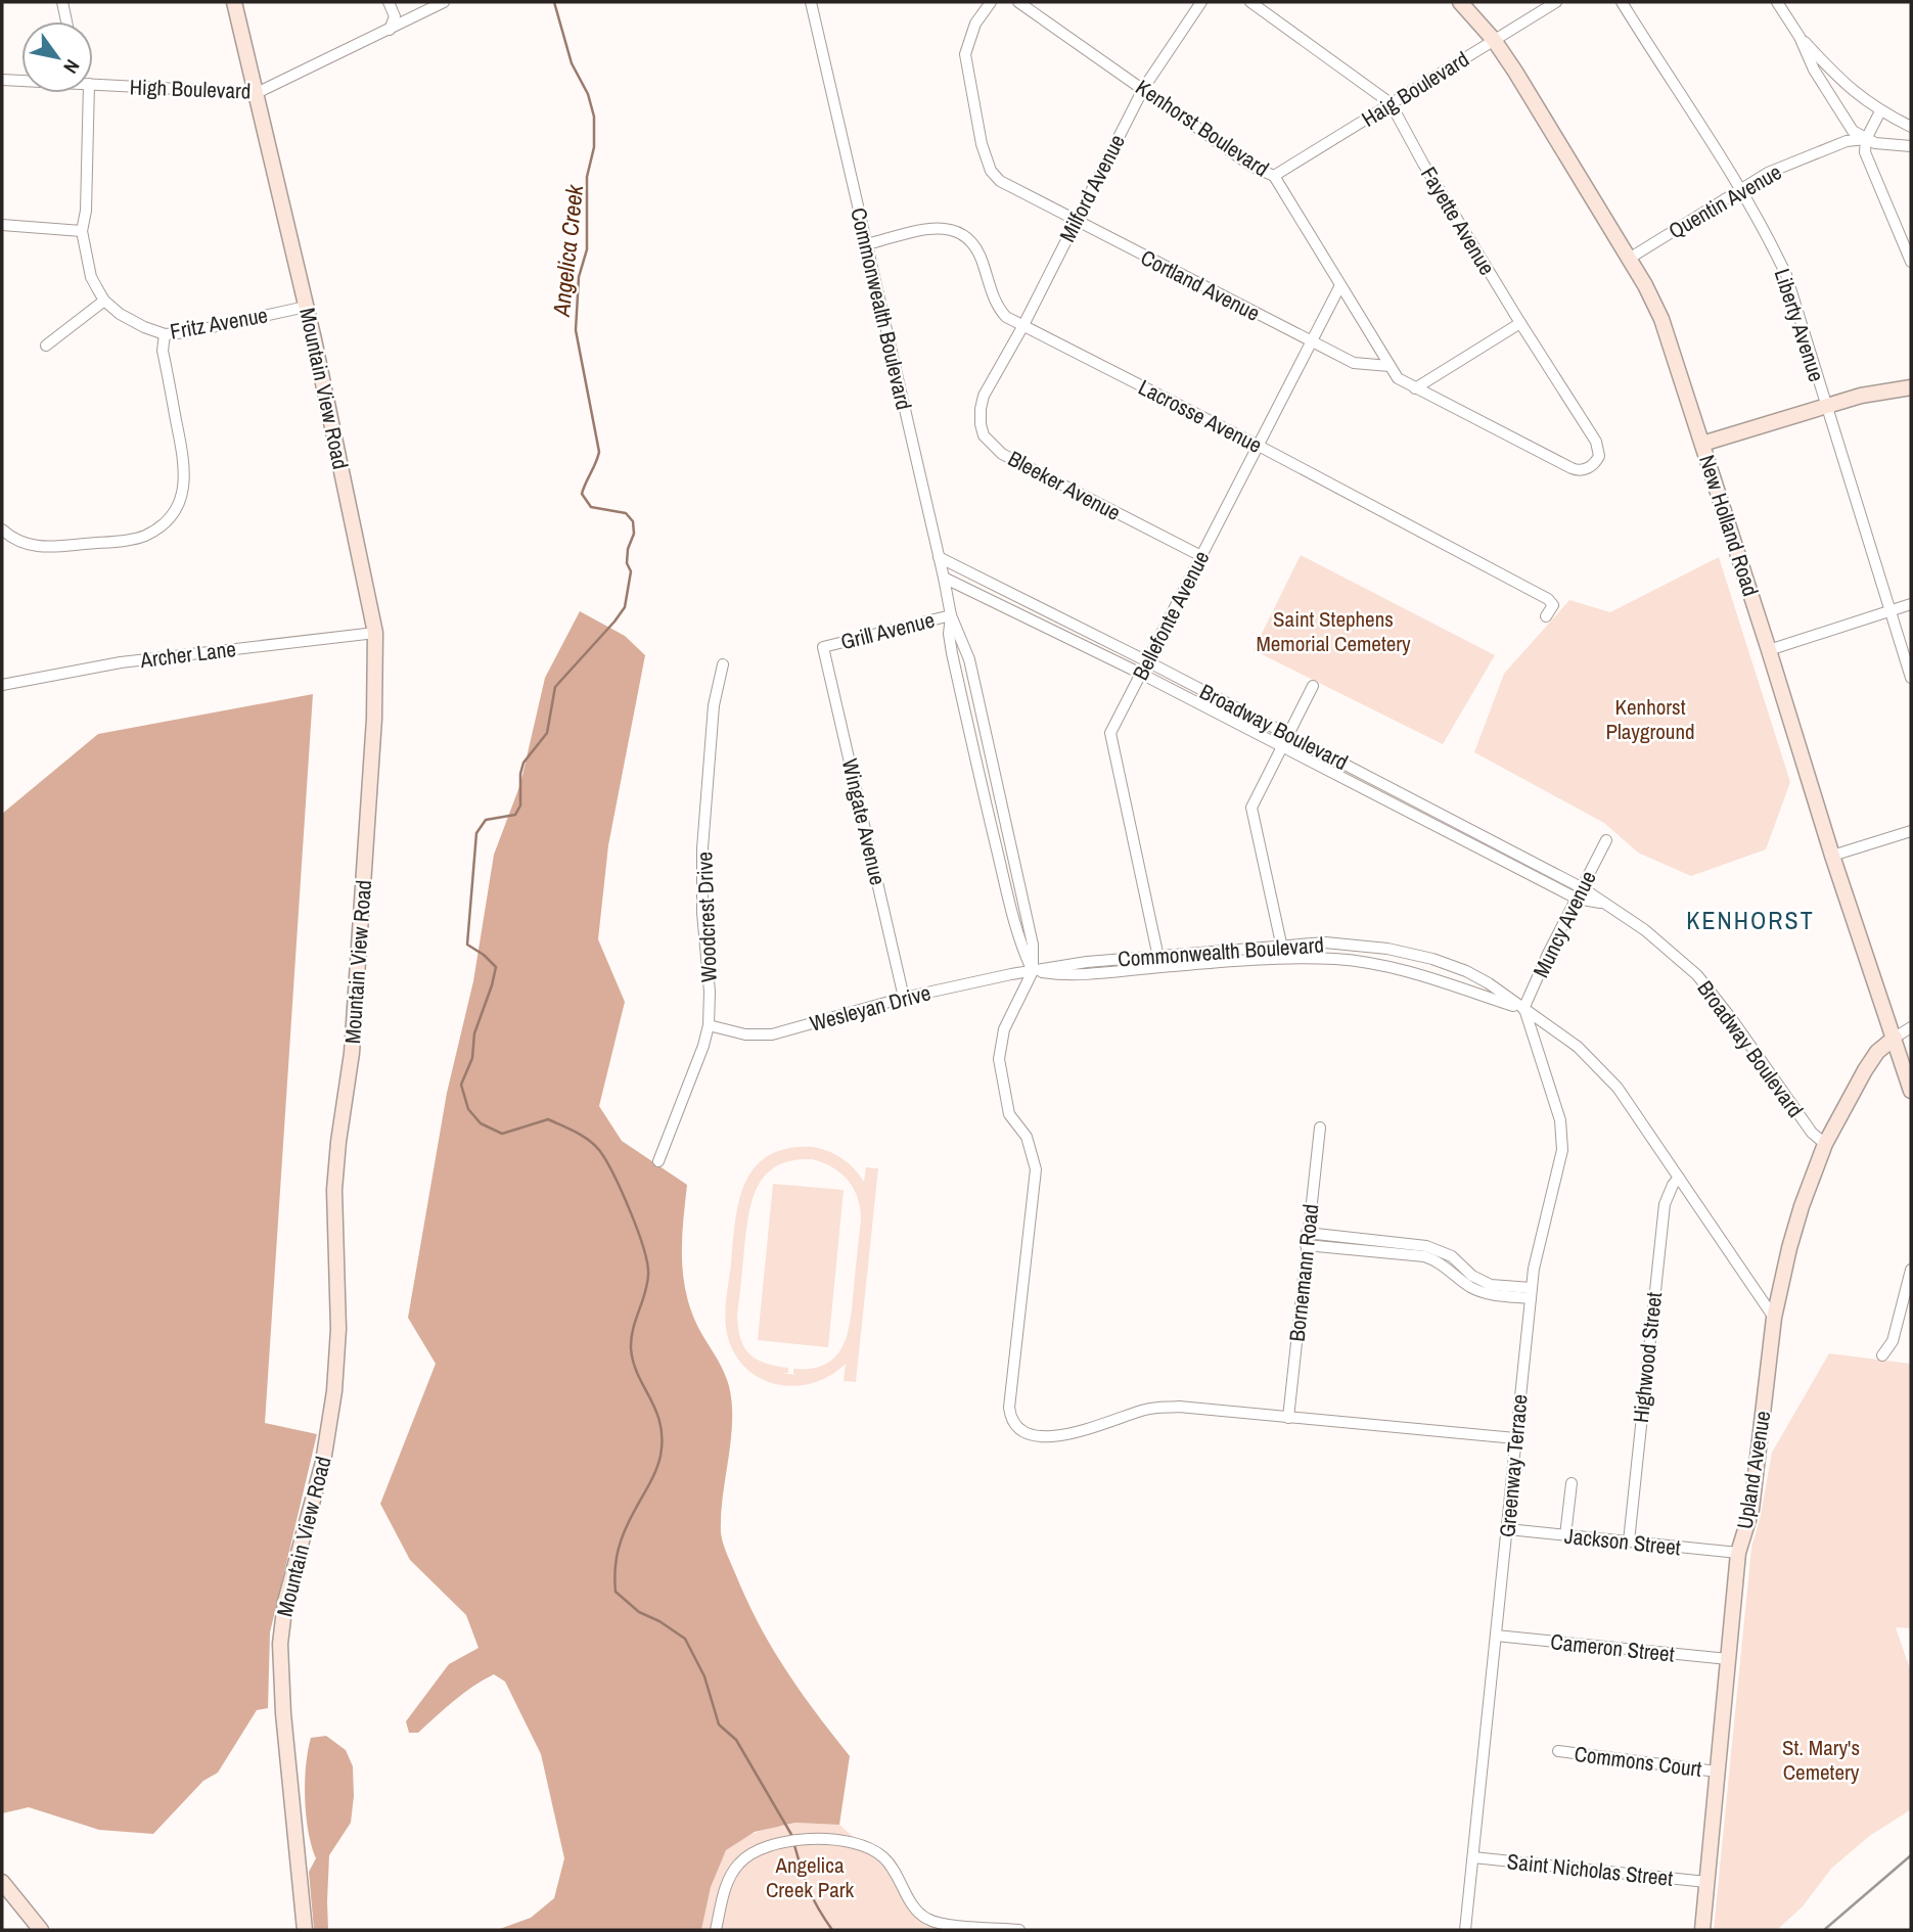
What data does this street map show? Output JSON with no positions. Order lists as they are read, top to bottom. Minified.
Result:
{"streets":{"street":["High Boulevard","Haig Boulevard","Kenhorst Boulevard","Milford Avenue","Quentin Avenue","Fayette Avenue","Cortland Avenue","Commonwealth Boulevard","Fritz Avenue","Liberty Avenue","Mountain View Road","Lacrosse Avenue","Bleeker Avenue","New Holland Road","Bellefonte Avenue","Grill Avenue","Archer Lane","Broadway Boulevard","Wingate Avenue","Woodcrest Drive","Muncy Avenue","Wesleyan Drive","Bornemann Road","Highwood Street","Greenway Terrace","Upland Avenue","Jackson Street","Cameron Street","Commons Court","Saint Nicholas Street"]},"crossings":[["High Boulevard","Mountain View Road"],["Haig Boulevard","Kenhorst Boulevard"],["Haig Boulevard","Fayette Avenue"],["Haig Boulevard","New Holland Road"],["Kenhorst Boulevard","Milford Avenue"],["Kenhorst Boulevard","Cortland Avenue"],["Kenhorst Boulevard","Bellefonte Avenue"],["Milford Avenue","Cortland Avenue"],["Milford Avenue","Lacrosse Avenue"],["Milford Avenue","Bleeker Avenue"],["Quentin Avenue","Liberty Avenue"],["Quentin Avenue","New Holland Road"],["Cortland Avenue","Bellefonte Avenue"],["Commonwealth Boulevard","Lacrosse Avenue"],["Commonwealth Boulevard","Bellefonte Avenue"],["Commonwealth Boulevard","Grill Avenue"],["Commonwealth Boulevard","Broadway Boulevard"],["Commonwealth Boulevard","Muncy Avenue"],["Commonwealth Boulevard","Wesleyan Drive"],["Commonwealth Boulevard","Highwood Street"],["Commonwealth Boulevard","Greenway Terrace"],["Commonwealth Boulevard","Upland Avenue"],["Fritz Avenue","Mountain View Road"],["Mountain View Road","Archer Lane"],["Lacrosse Avenue","Bellefonte Avenue"],["Bleeker Avenue","Bellefonte Avenue"],["New Holland Road","Upland Avenue"],["Bellefonte Avenue","Broadway Boulevard"],["Grill Avenue","Wingate Avenue"],["Broadway Boulevard","Muncy Avenue"],["Broadway Boulevard","Upland Avenue"],["Wingate Avenue","Wesleyan Drive"],["Woodcrest Drive","Wesleyan Drive"],["Muncy Avenue","Greenway Terrace"],["Highwood Street","Jackson Street"],["Greenway Terrace","Jackson Street"],["Greenway Terrace","Cameron Street"],["Greenway Terrace","Saint Nicholas Street"],["Upland Avenue","Jackson Street"],["Upland Avenue","Cameron Street"],["Upland Avenue","Commons Court"],["Upland Avenue","Saint Nicholas Street"]],"districts":["KENHORST"],"water":["Angelica Creek"],"parks":["Saint Stephens Memorial Cemetery","Kenhorst Playground","St. Mary's Cemetery","Angelica Creek Park"],"north":"bottom right"}
